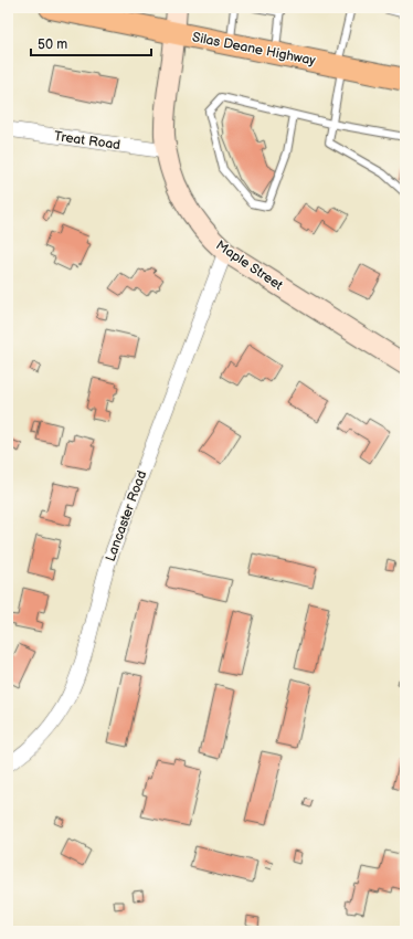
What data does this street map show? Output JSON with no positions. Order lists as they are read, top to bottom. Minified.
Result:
{"streets":{"main road":["Silas Deane Highway","Maple Street"],"street":["Treat Road","Lancaster Road"]},"crossings":[["Silas Deane Highway","Maple Street"],["Treat Road","Maple Street"],["Maple Street","Lancaster Road"]],"scale_bar":"50 m"}
